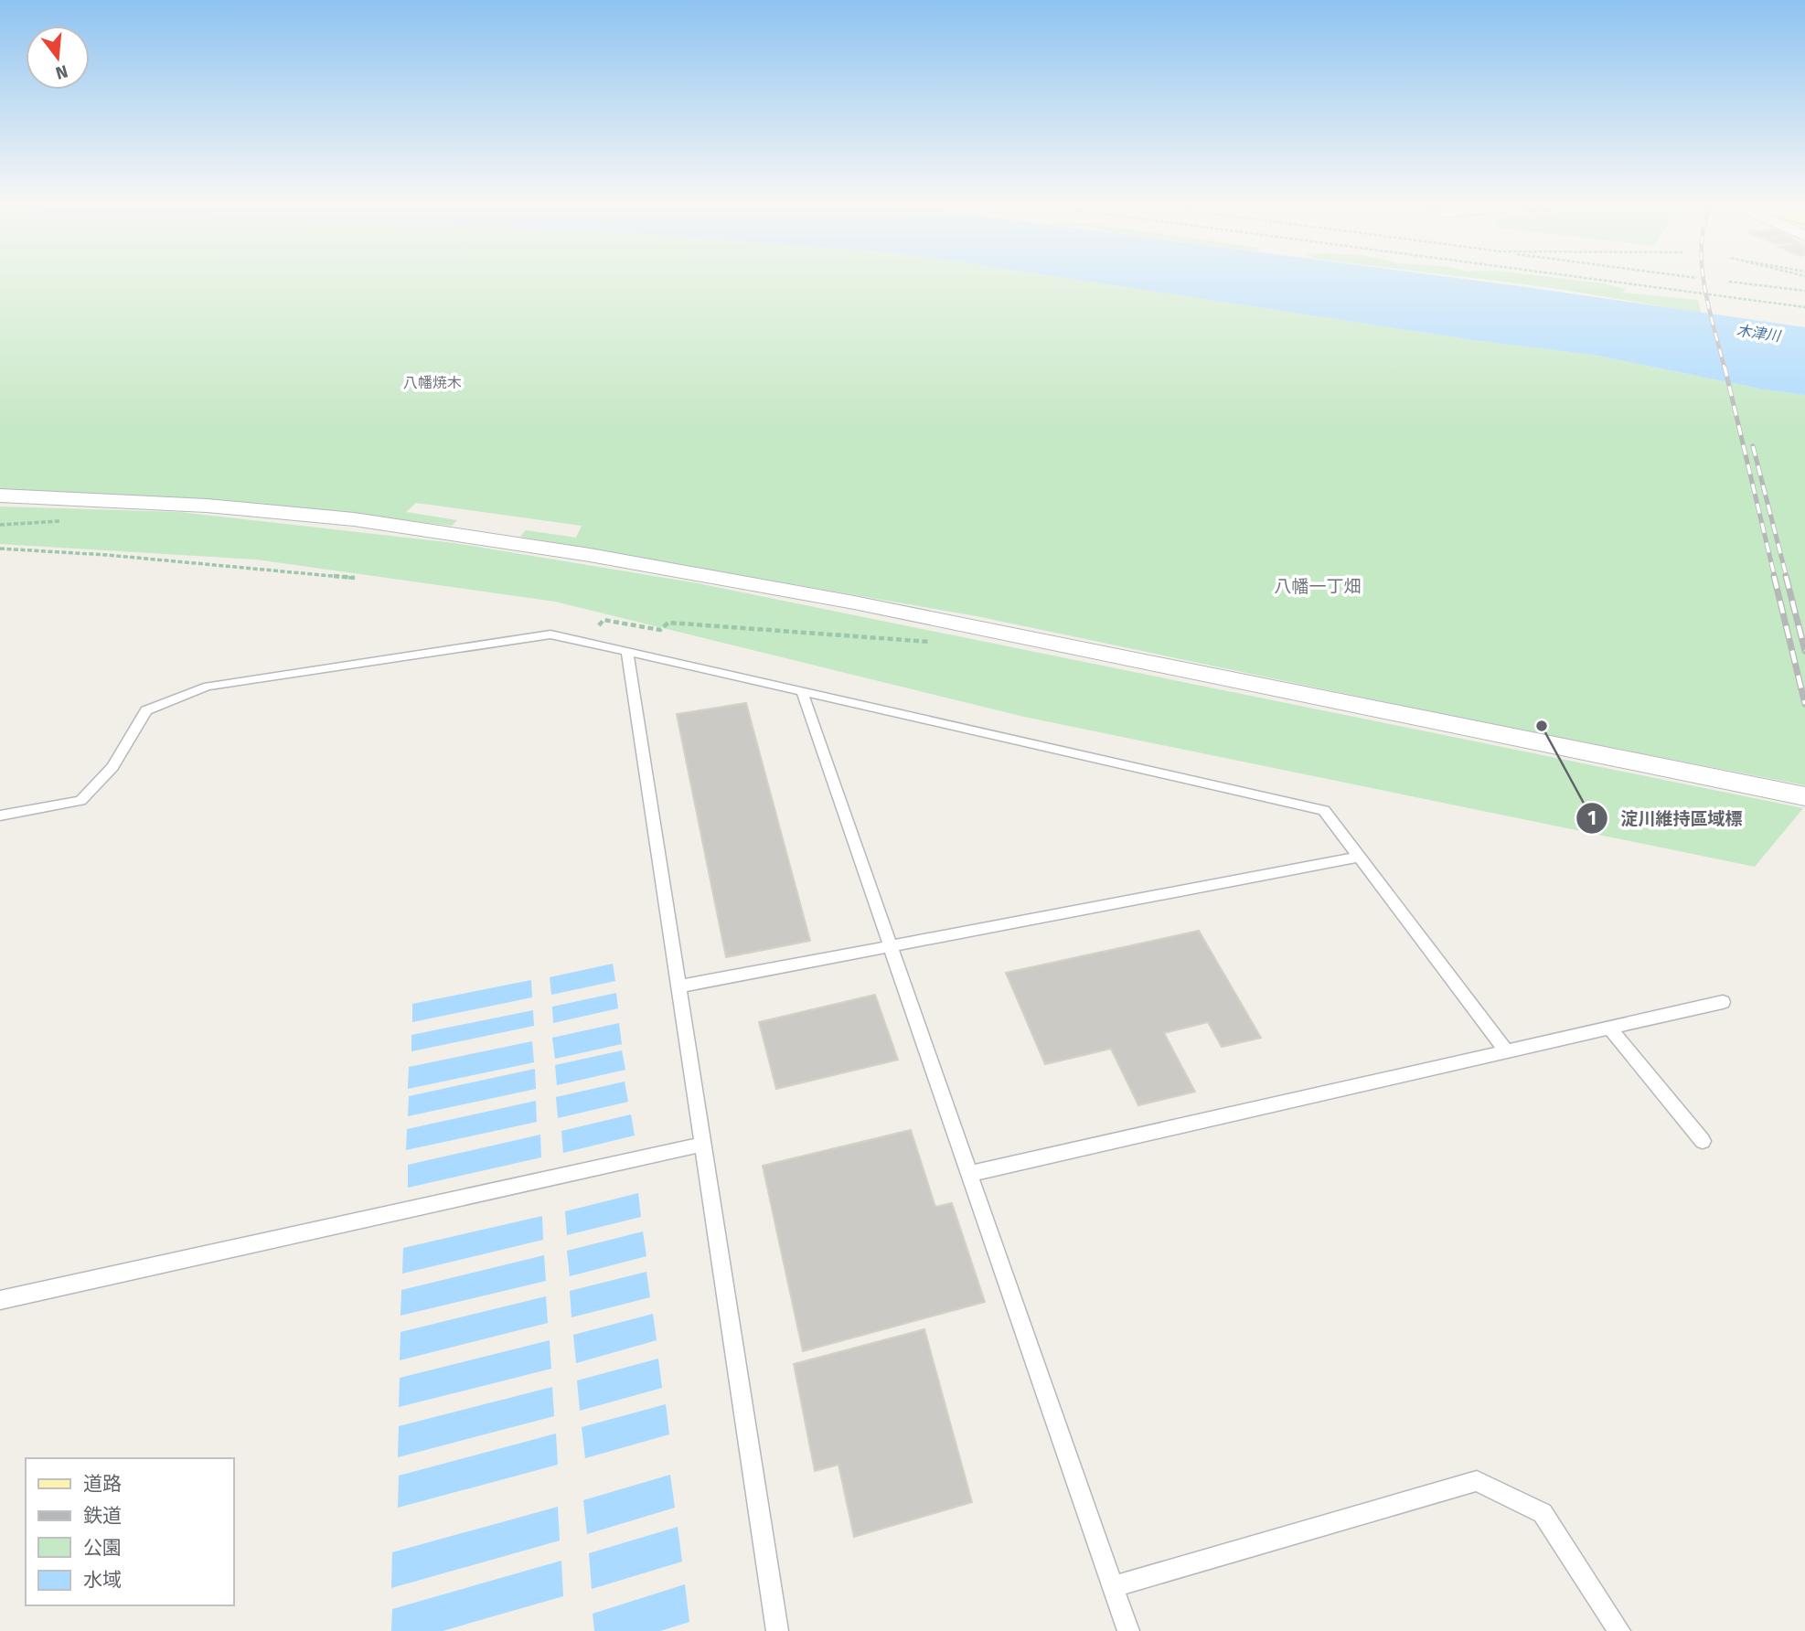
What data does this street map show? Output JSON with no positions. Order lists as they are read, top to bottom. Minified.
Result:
{"districts":["八幡焼木","八幡一丁畑"],"water":["木津川"],"places":["淀川維持區域標"],"legend":["道路","鉄道","公園","水域"],"north":"bottom"}
